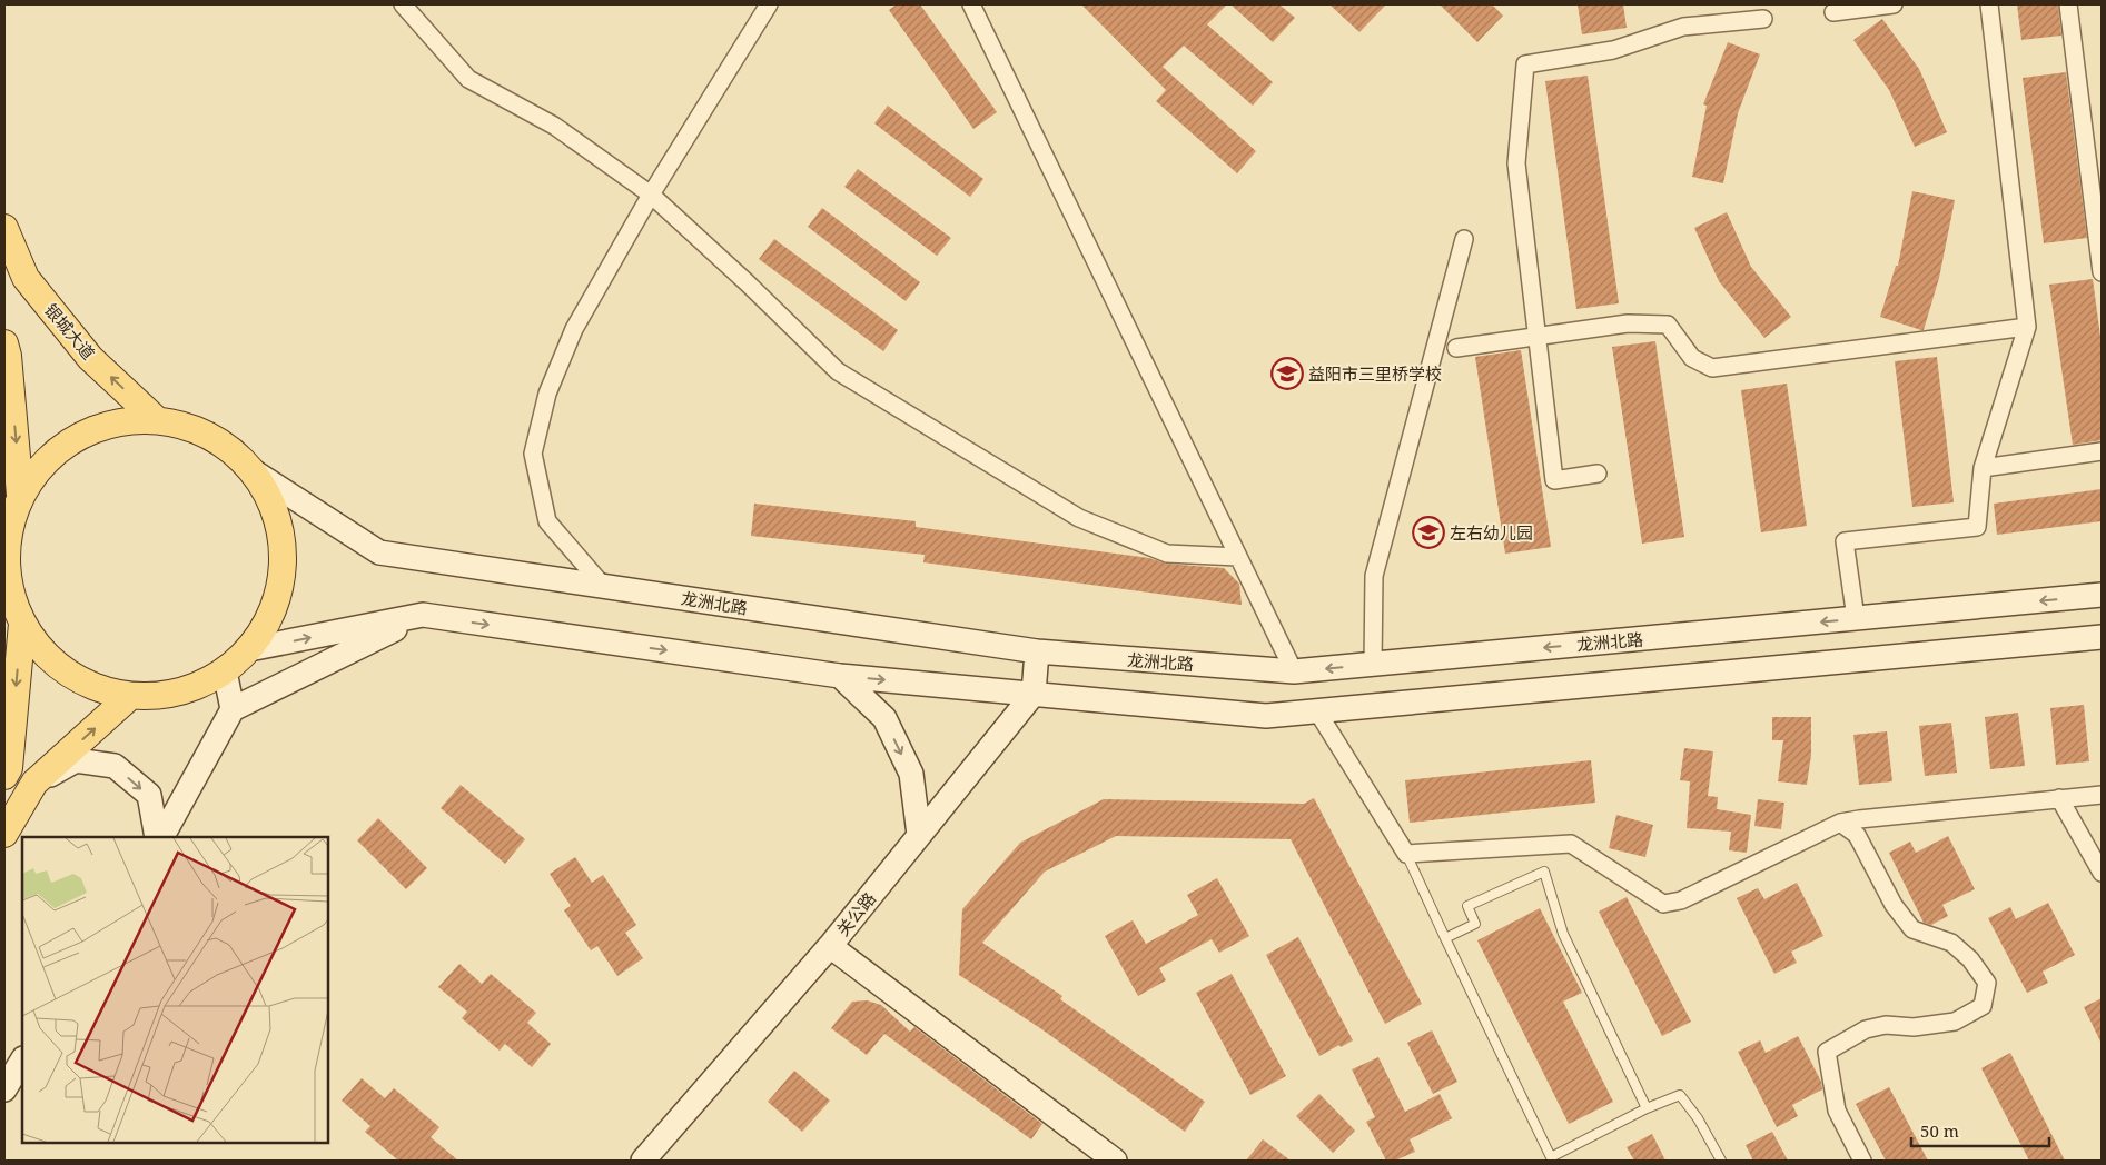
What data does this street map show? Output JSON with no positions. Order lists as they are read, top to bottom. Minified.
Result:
{"streets":{"main road":["银城大道","龙洲北路","关公路"]},"one_way":["银城大道"],"places":{"school or university":["益阳市三里桥学校","左右幼儿园"]},"scale_bar":"50 m"}
